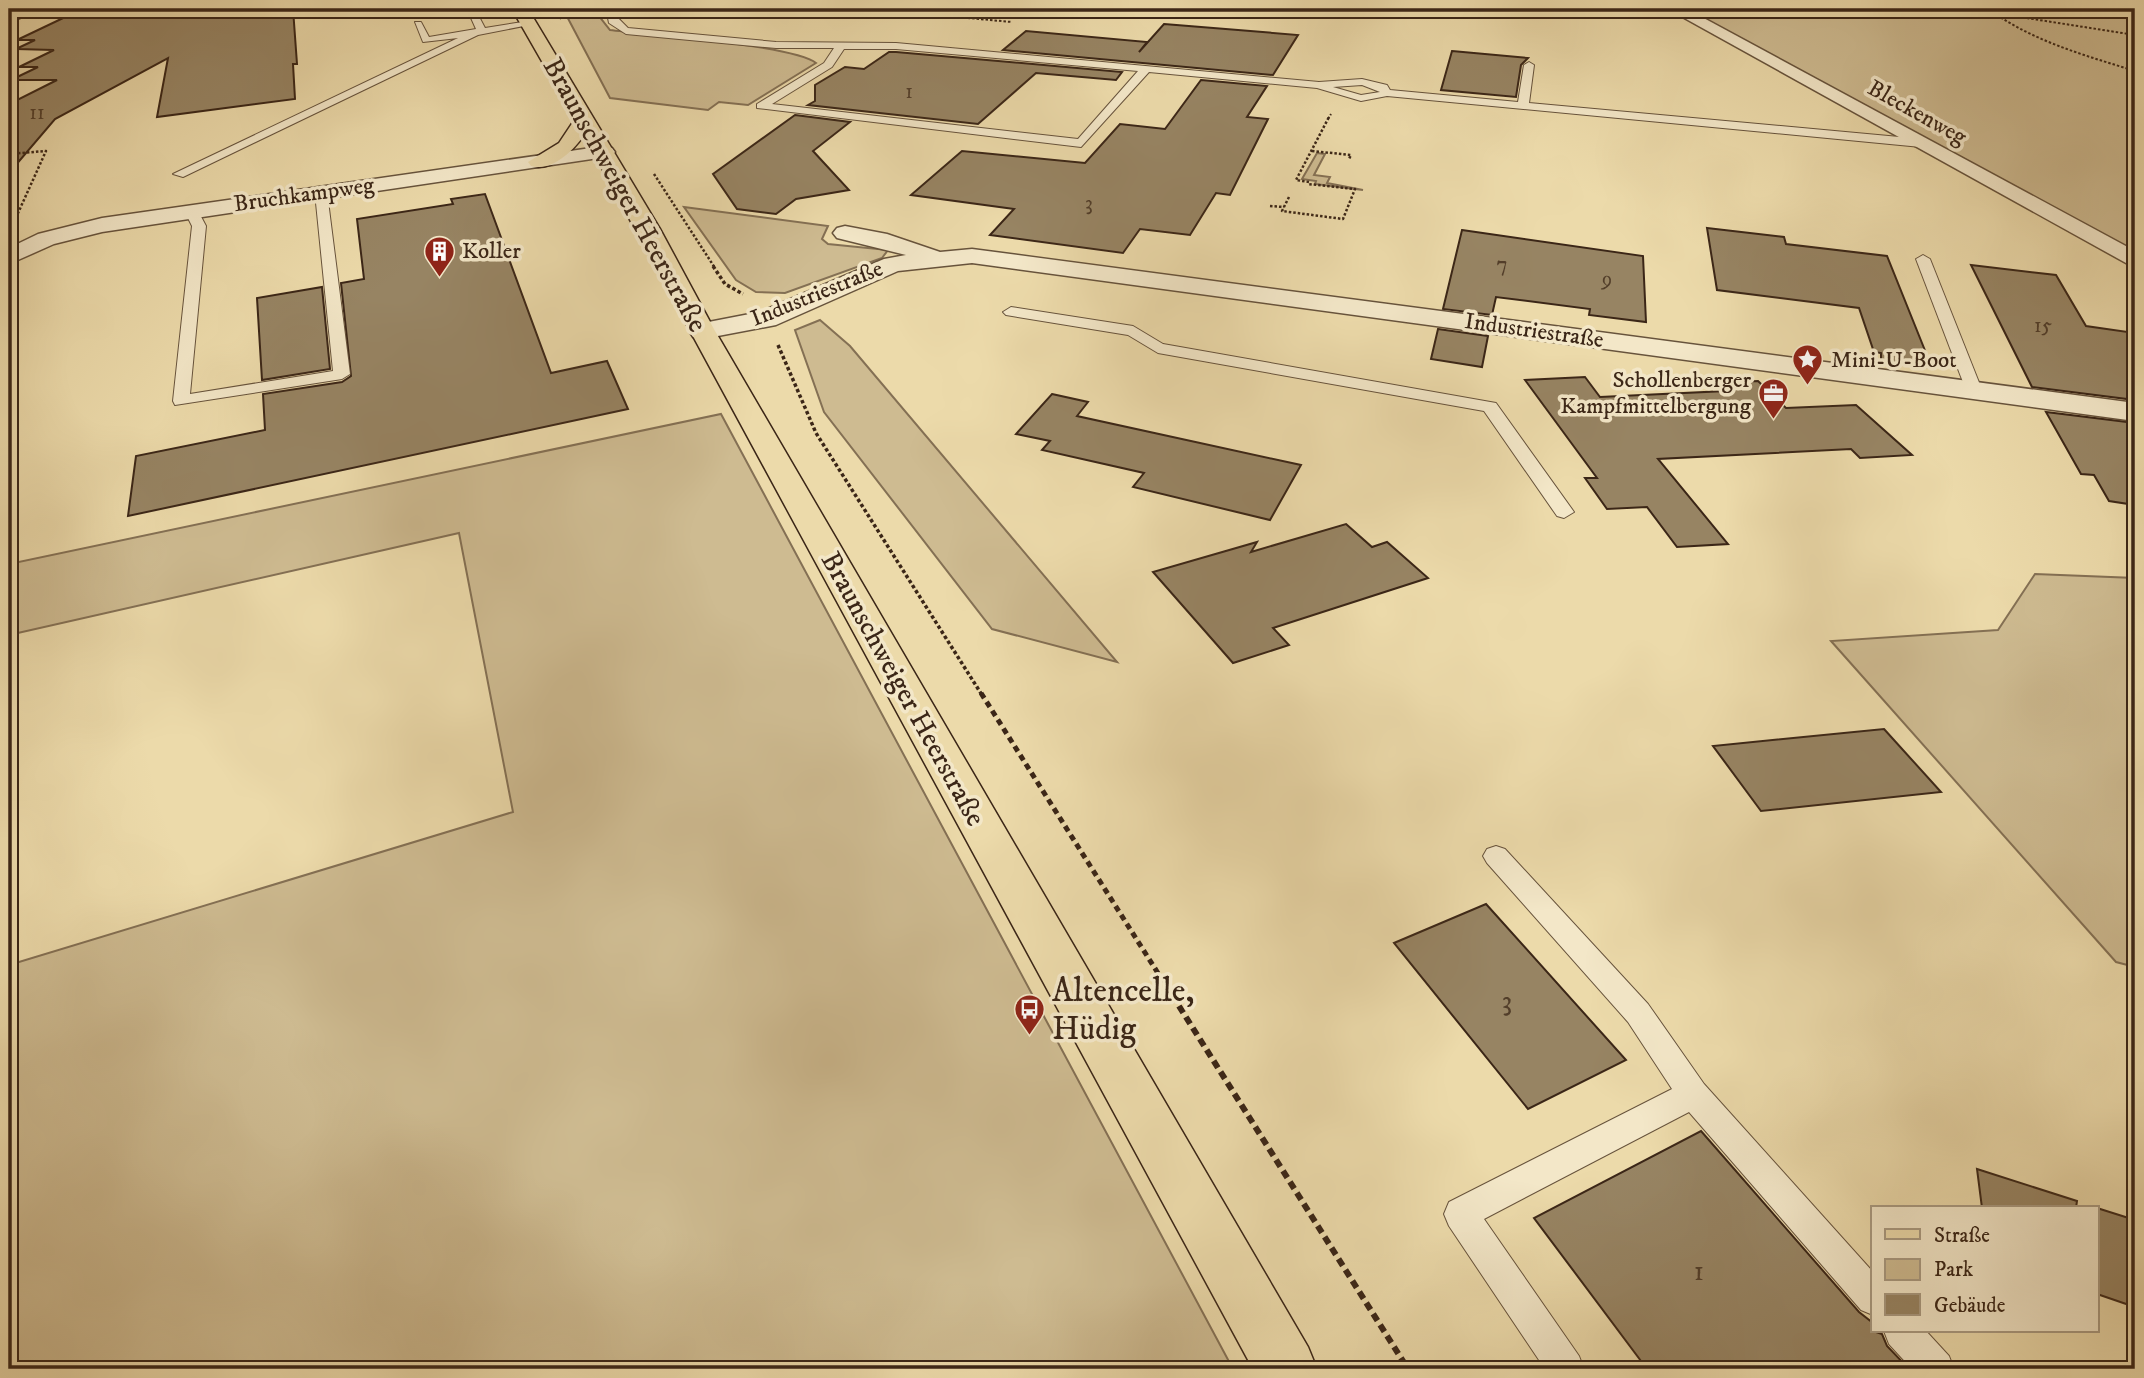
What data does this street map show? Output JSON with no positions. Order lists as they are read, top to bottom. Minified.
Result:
{"streets":{"main road":["Braunschweiger Heerstraße"],"street":["Bleckenweg","Bruchkampweg","Industriestraße"]},"crossings":[["Bruchkampweg","Braunschweiger Heerstraße"],["Braunschweiger Heerstraße","Industriestraße"]],"places":{"building":["Koller"],"place":["Mini-U-Boot"],"office":["Schollenberger Kampfmittelbergung"],"bus stop":["Altencelle, Hüdig"]},"house_numbers":["1","11","3","7","9","15","3","1"],"legend":["Straße","Park","Gebäude"]}
